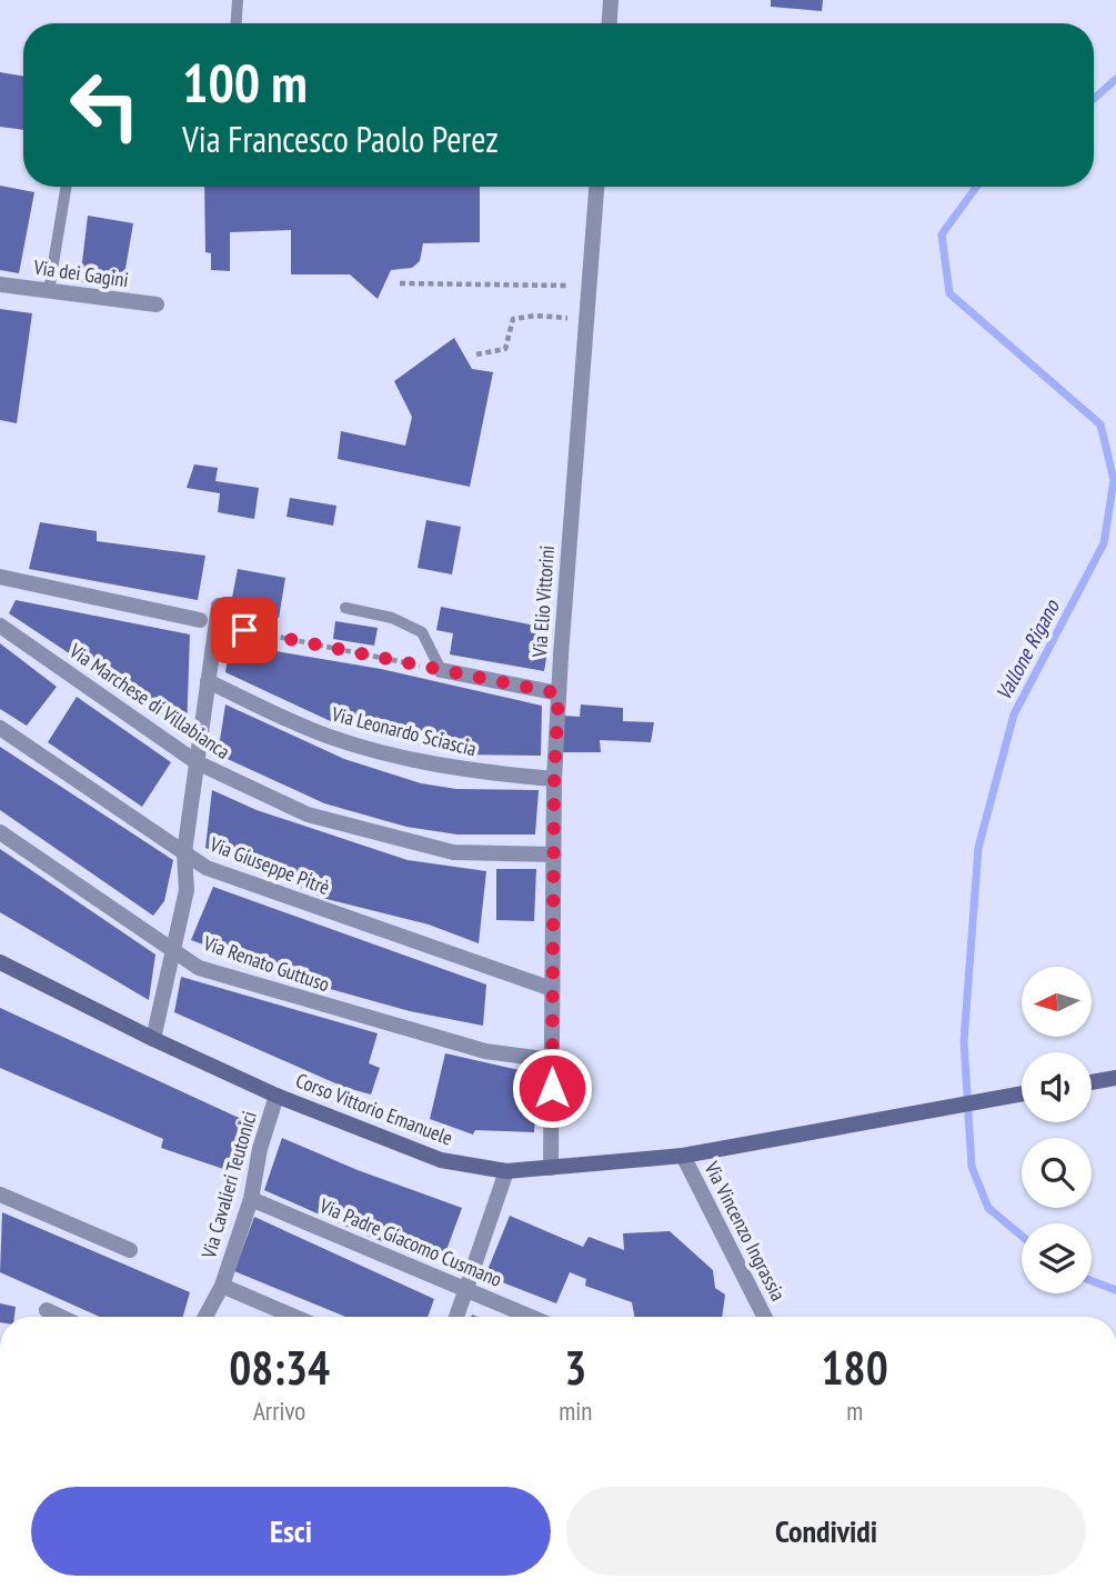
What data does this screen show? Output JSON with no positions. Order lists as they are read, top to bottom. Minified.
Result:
{"streets":{"main road":["Corso Vittorio Emanuele"],"street":["Via dei Gagini","Via Elio Vittorini","Via Marchese di Villabianca","Via Leonardo Sciascia","Via Giuseppe Pitrè","Via Renato Guttuso","Via Cavalieri Teutonici","Via Vincenzo Ingrassia","Via Padre Giacomo Cusmano"]},"crossings":[["Via Elio Vittorini","Via Marchese di Villabianca"],["Via Elio Vittorini","Via Leonardo Sciascia"],["Via Elio Vittorini","Via Giuseppe Pitrè"],["Via Elio Vittorini","Via Renato Guttuso"],["Via Elio Vittorini","Corso Vittorio Emanuele"],["Corso Vittorio Emanuele","Via Cavalieri Teutonici"],["Corso Vittorio Emanuele","Via Vincenzo Ingrassia"],["Via Cavalieri Teutonici","Via Padre Giacomo Cusmano"]],"water":["Vallone Rigano"],"north":"left","page":{"turn":["100 m","Via Francesco Paolo Perez"],"eta":["08:34","Arrivo","3","min","180","m"],"buttons":["Esci","Condividi"]}}
